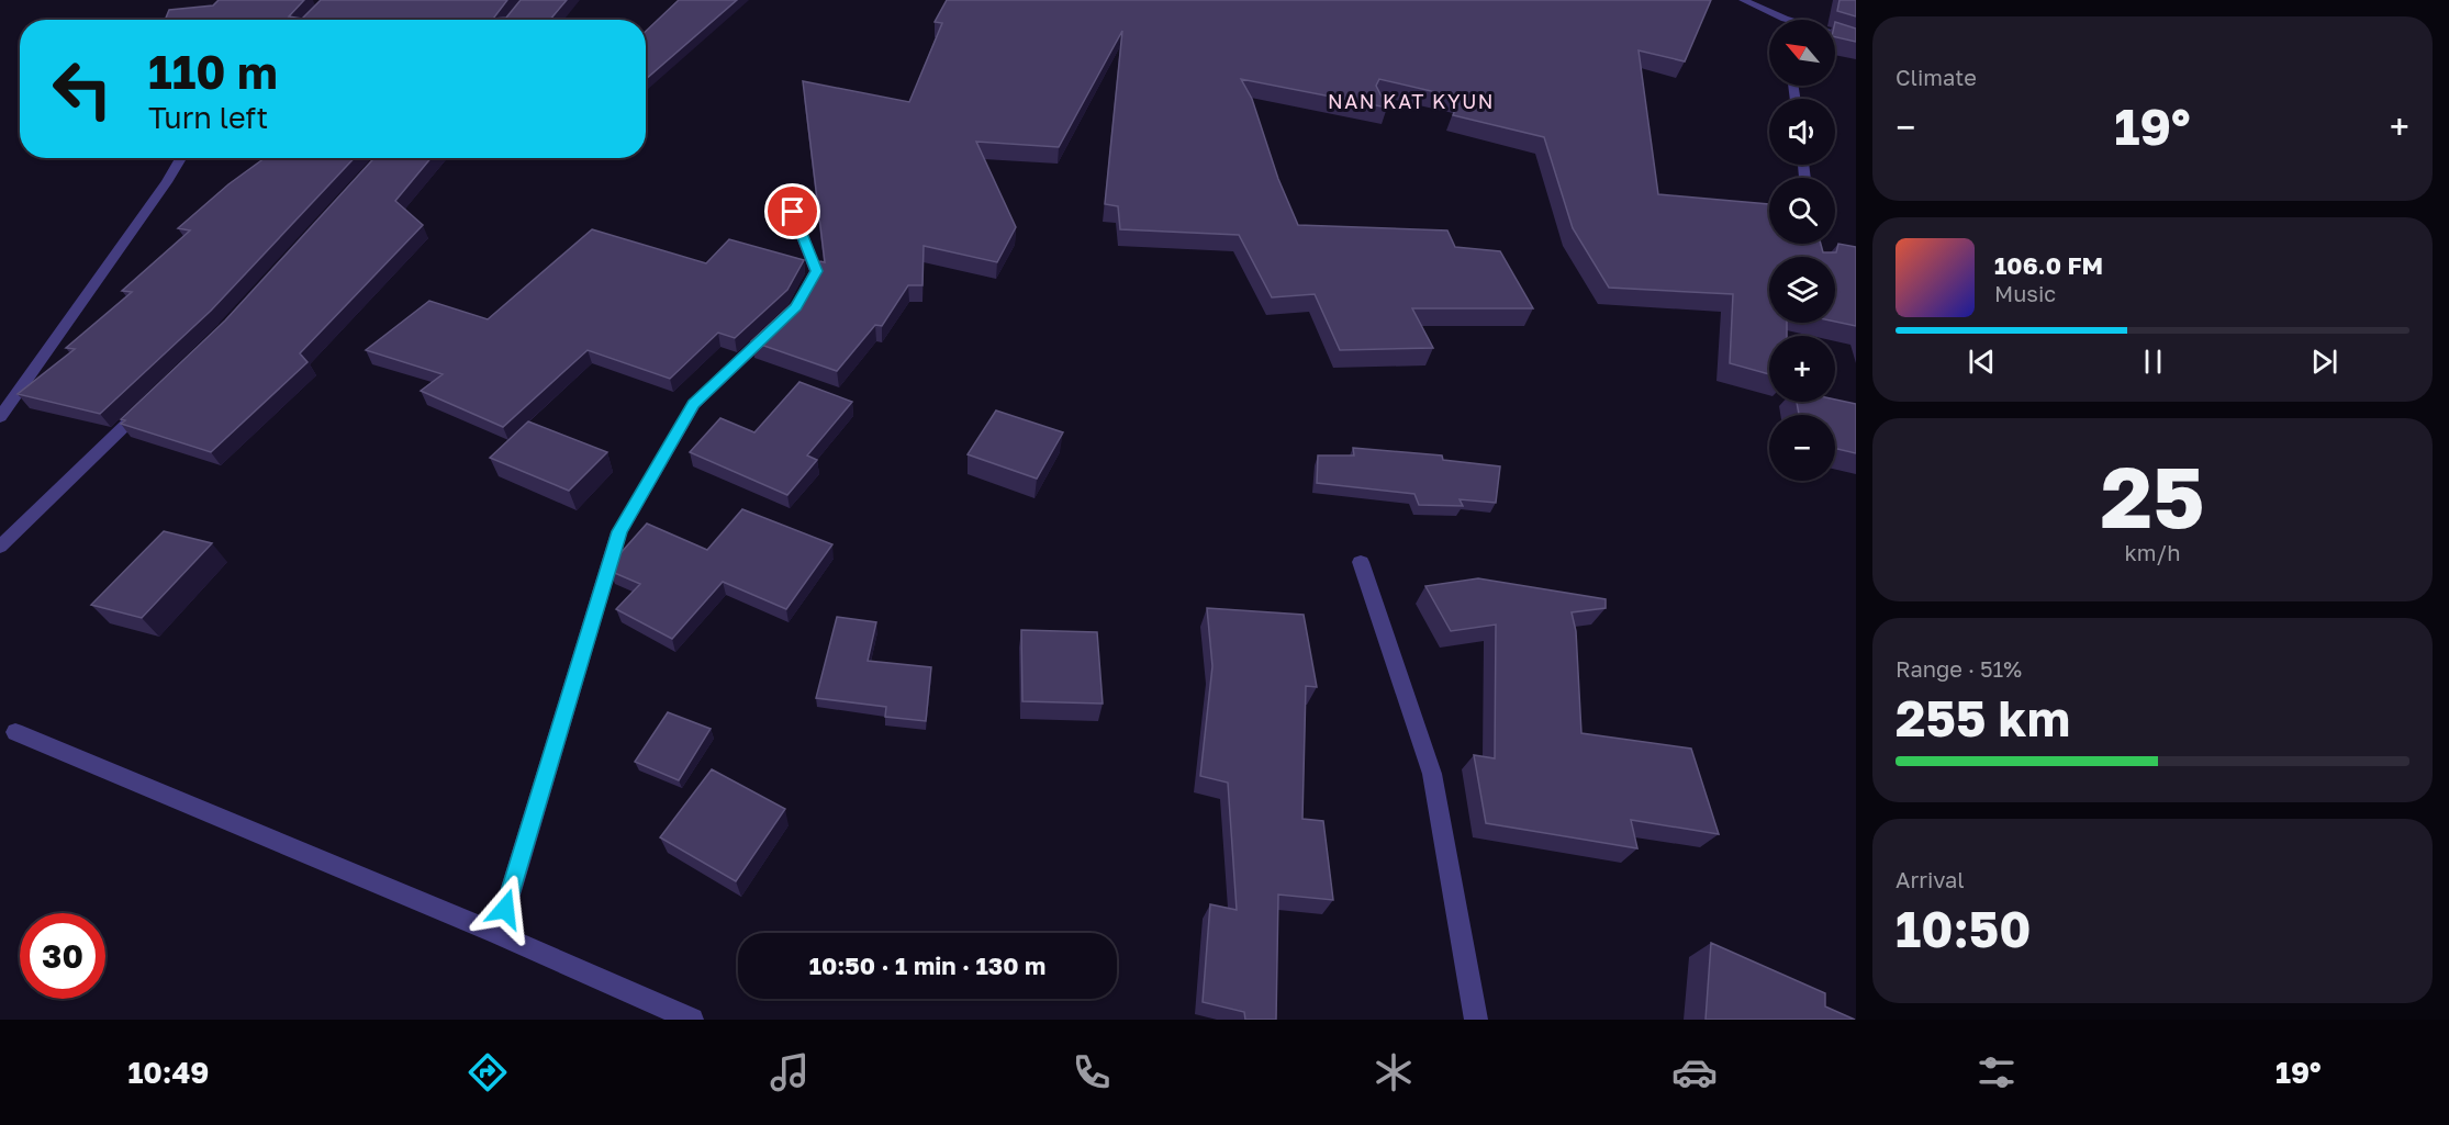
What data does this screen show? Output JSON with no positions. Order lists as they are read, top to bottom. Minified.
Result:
{"districts":["NAN KAT KYUN"],"north":"top left","page":{"tile":["Climate",["25","km/h"],["Range · 51%","255 km"],["Arrival","10:50"]],"map_buttons":["+","−"],"turn":["110 m","Turn left"],"heat":["−","19°","+"],"song":["106.0 FM","Music"],"limit":"30","trip":"10:50 · 1 min · 130 m","tabs":["10:49","19°"]}}
